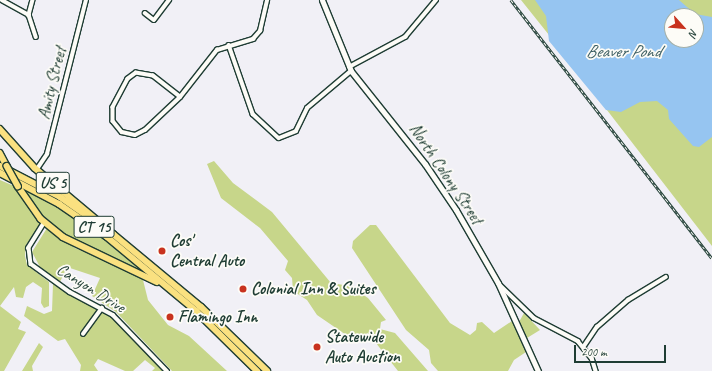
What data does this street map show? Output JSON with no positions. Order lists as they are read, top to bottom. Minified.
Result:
{"streets":{"highway":["US 5","CT 15"],"main road":["North Colony Street"],"street":["Amity Street","Canyon Drive"]},"crossings":[["Amity Street","US 5"],["US 5","CT 15"],["US 5","Canyon Drive"]],"water":["Beaver Pond"],"places":["Cos' Central Auto","Colonial Inn & Suites","Flamingo Inn","Statewide Auto Auction"],"scale_bar":"200 m","north":"bottom right"}
